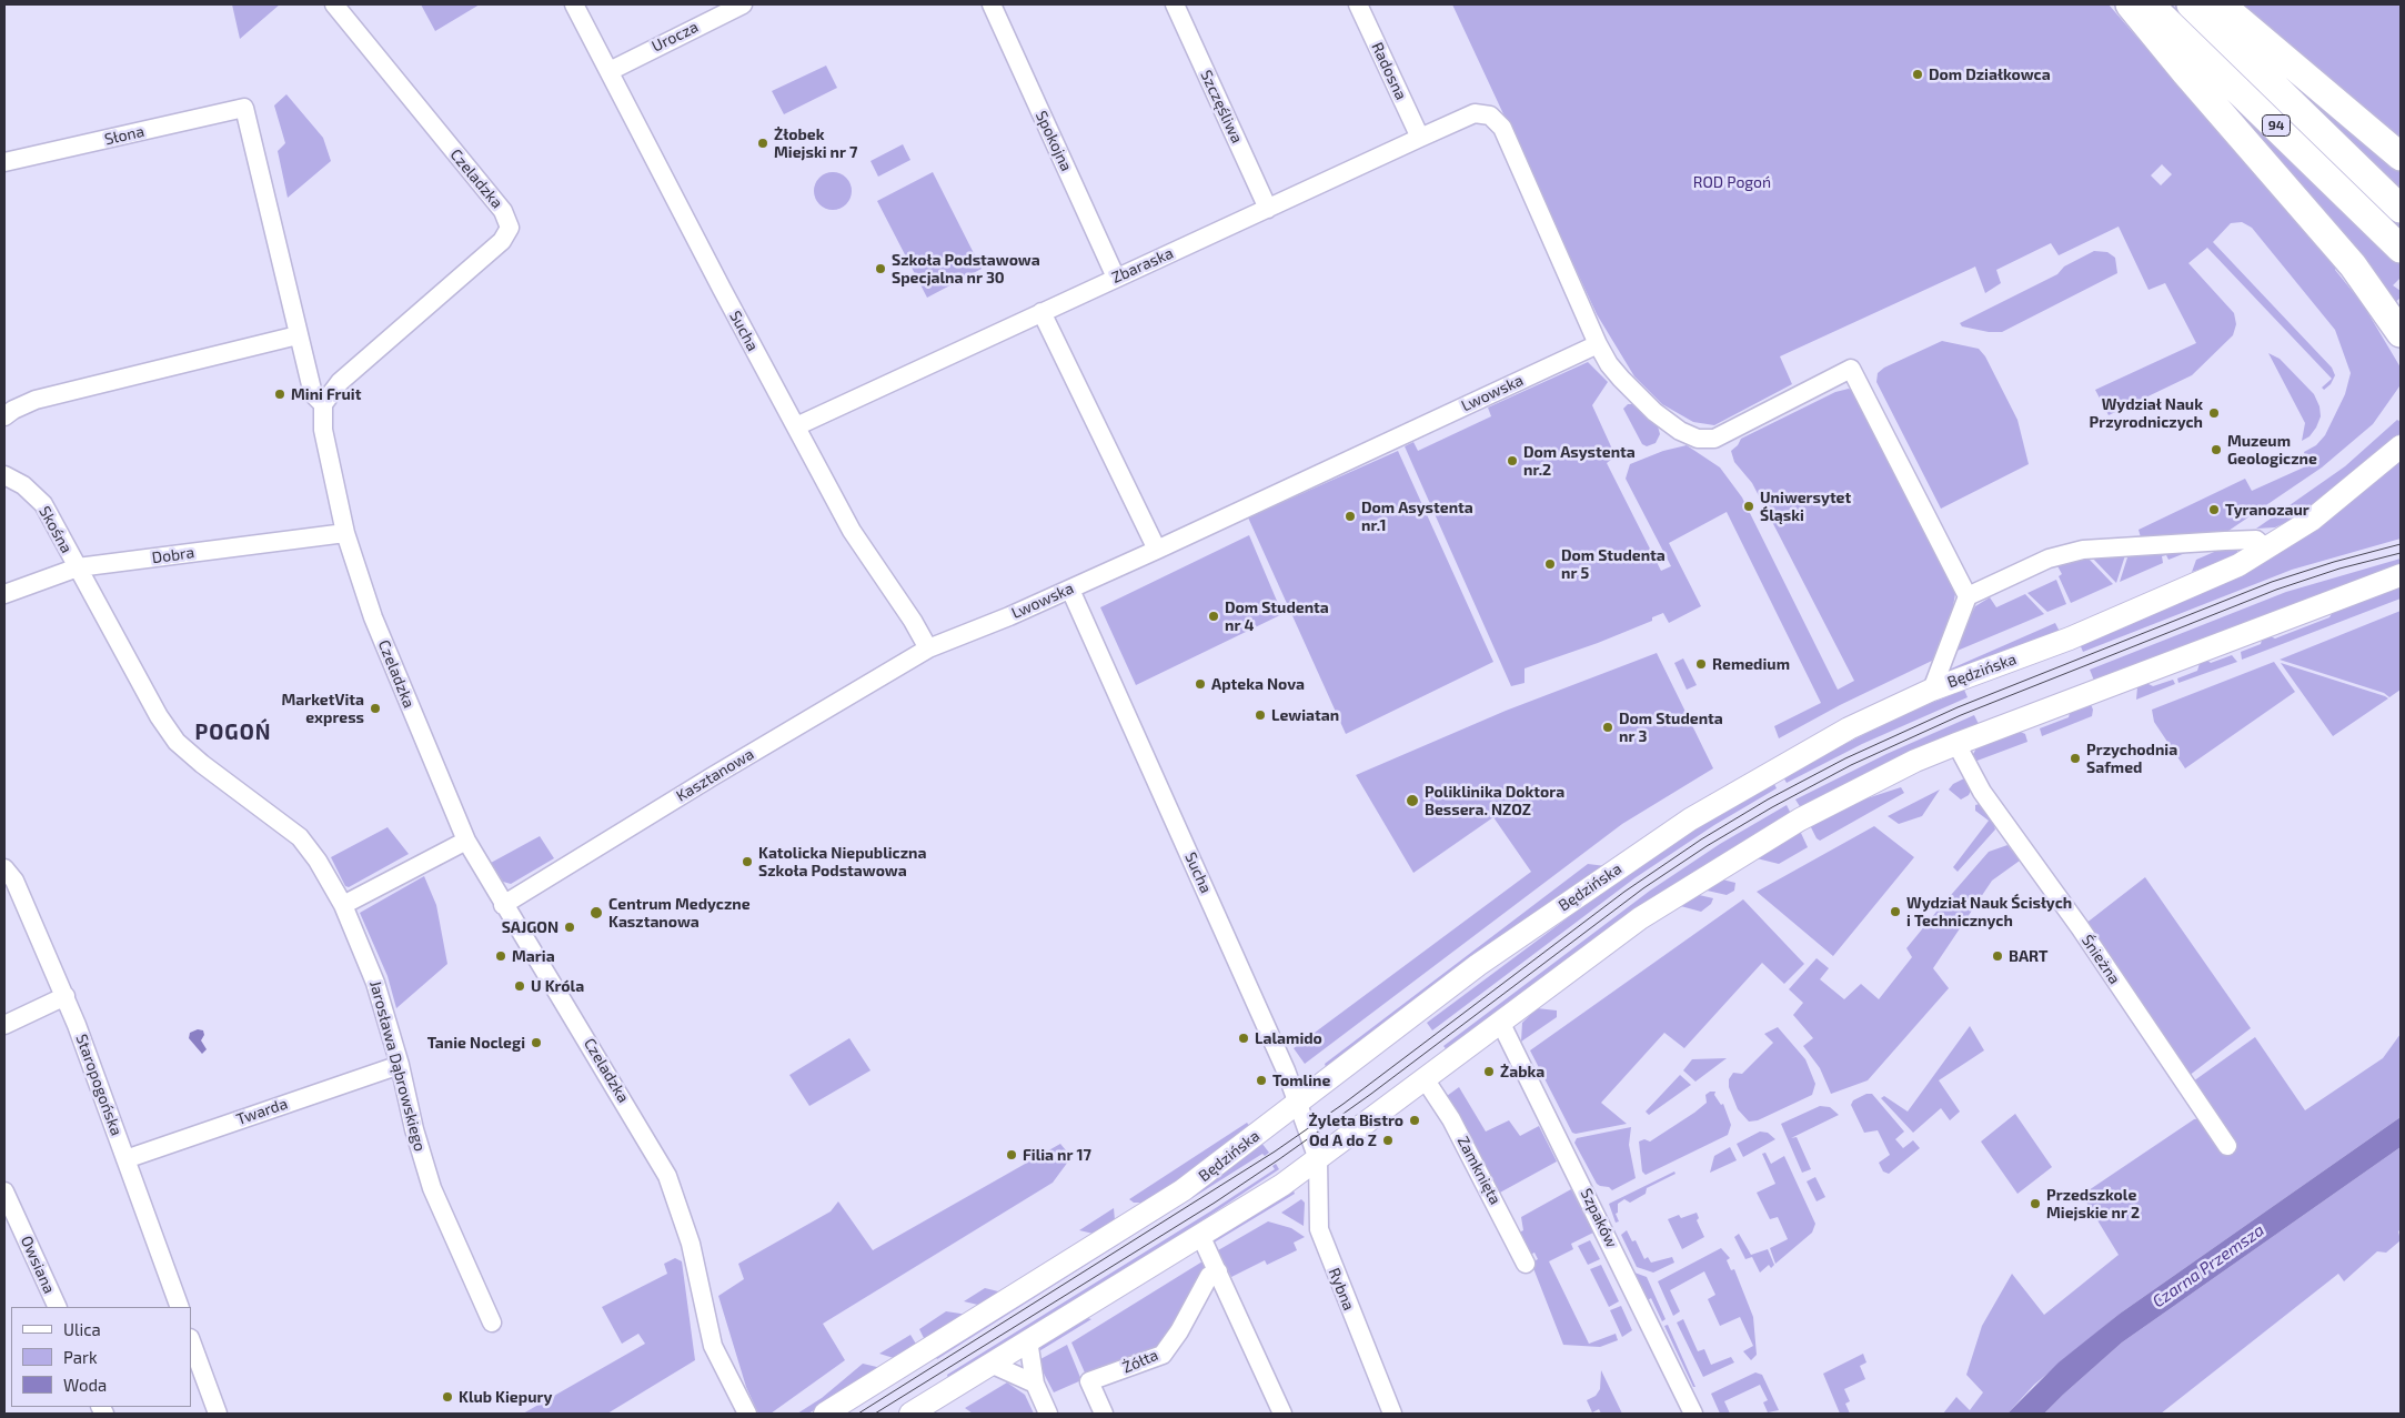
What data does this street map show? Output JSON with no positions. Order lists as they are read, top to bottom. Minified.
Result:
{"streets":{"main road":["94"],"street":["Urocza","Radosna","Szczęśliwa","Słona","Spokojna","Czeladzka","Zbaraska","Sucha","Lwowska","Skośna","Dobra","Będzińska","Kasztanowa","Śnieżna","Jarosława Dąbrowskiego","Staropogońska","Twarda","Zamknięta","Szpaków","Owsiana","Rybna","Żółta"]},"crossings":[["Urocza","Sucha"],["Radosna","Zbaraska"],["Szczęśliwa","Zbaraska"],["Spokojna","Zbaraska"],["Czeladzka","Dobra"],["Czeladzka","Kasztanowa"],["Zbaraska","Sucha"],["Zbaraska","Lwowska"],["Sucha","Lwowska"],["Sucha","Będzińska"],["Sucha","Kasztanowa"],["Sucha","Rybna"],["Lwowska","Kasztanowa"],["Skośna","Dobra"],["Skośna","Jarosława Dąbrowskiego"],["Dobra","Jarosława Dąbrowskiego"],["Jarosława Dąbrowskiego","Twarda"],["Staropogońska","Twarda"]],"districts":["POGOŃ"],"water":["Czarna Przemsza"],"parks":["ROD Pogoń"],"places":["Dom Działkowca","Żłobek Miejski nr 7","Szkoła Podstawowa Specjalna nr 30","Mini Fruit","Wydział Nauk Przyrodniczych","Muzeum Geologiczne","Dom Asystenta nr.2","Uniwersytet Śląski","Tyranozaur","Dom Asystenta nr.1","Dom Studenta nr 5","Dom Studenta nr 4","Remedium","Apteka Nova","MarketVita express","Lewiatan","Dom Studenta nr 3","Przychodnia Safmed","Poliklinika Doktora Bessera. NZOZ","Katolicka Niepubliczna Szkoła Podstawowa","Wydział Nauk Ścisłych i Technicznych","Centrum Medyczne Kasztanowa","SAJGON","Maria","BART","U Króla","Lalamido","Tanie Noclegi","Żabka","Tomline","Żyleta Bistro","Od A do Z","Filia nr 17","Przedszkole Miejskie nr 2","Klub Kiepury"],"legend":["Ulica","Park","Woda"]}
